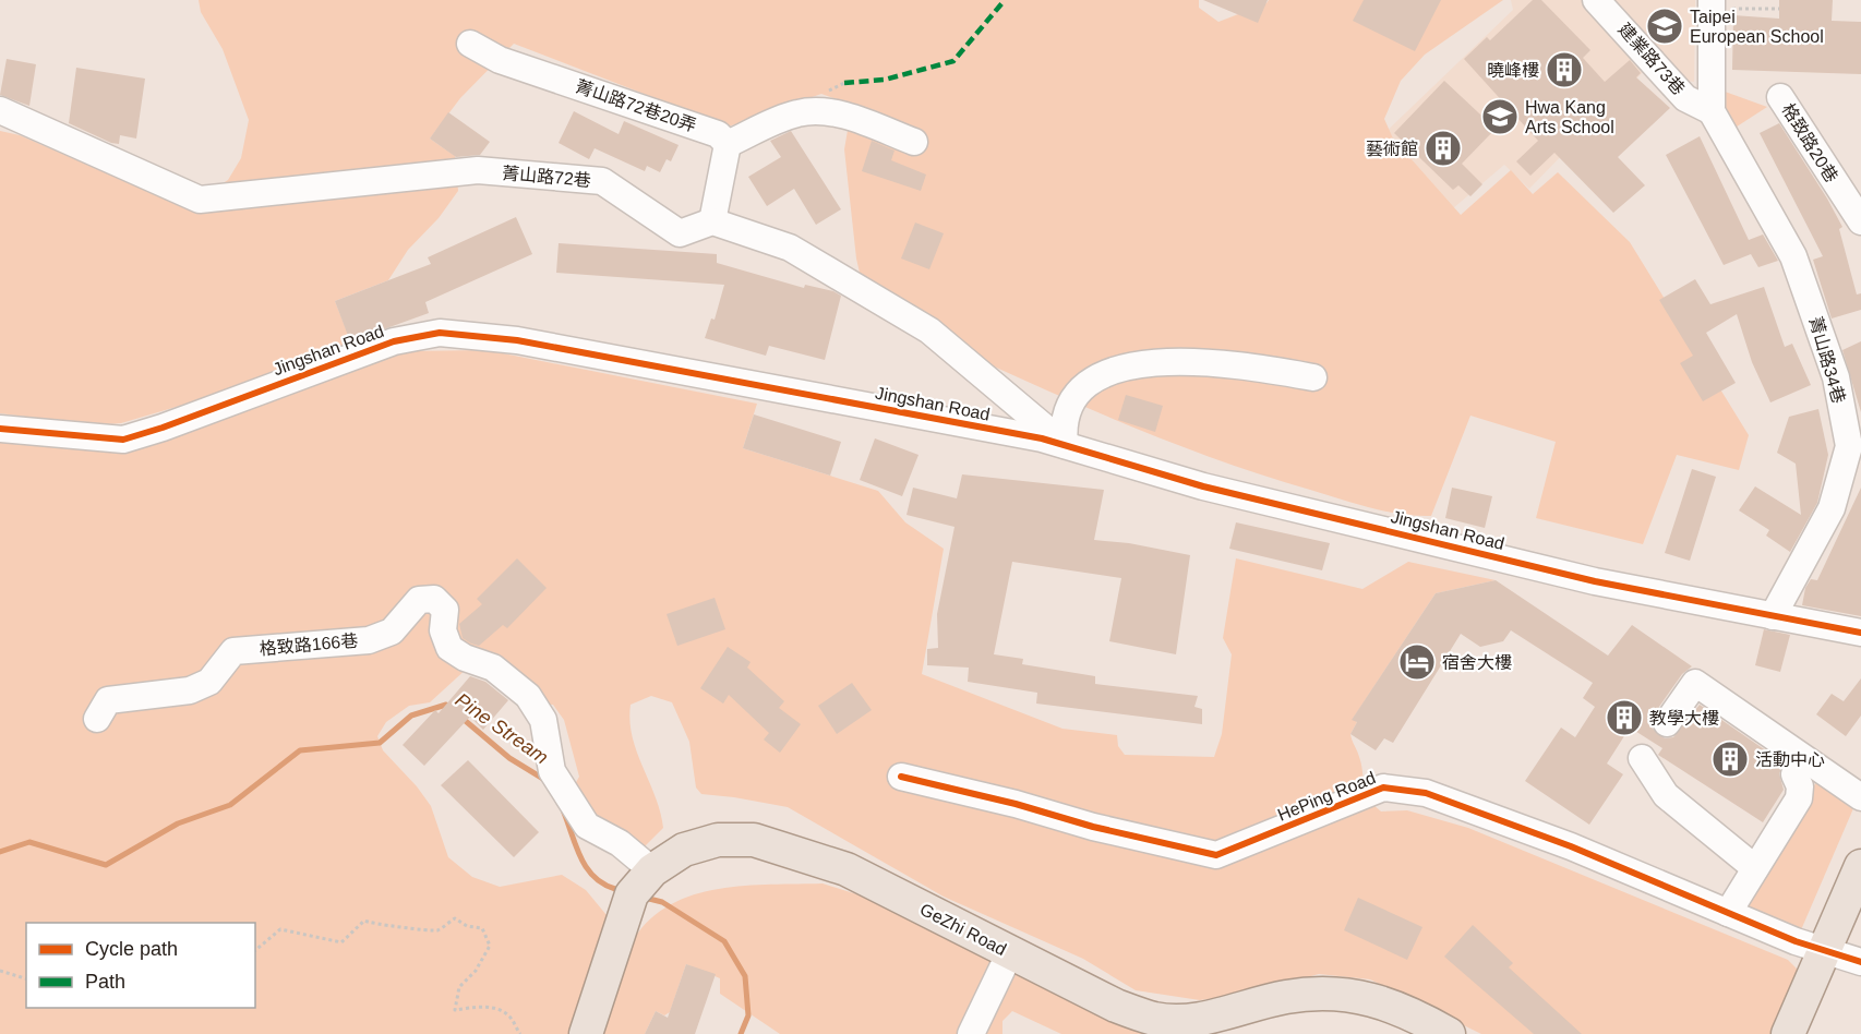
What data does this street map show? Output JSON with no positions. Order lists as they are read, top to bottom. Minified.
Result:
{"streets":{"main road":["GeZhi Road"],"street":["建業路73巷","菁山路72巷20弄","格致路20巷","菁山路72巷","Jingshan Road","菁山路34巷","格致路166巷","HePing Road"]},"crossings":[["建業路73巷","菁山路34巷"],["Jingshan Road","菁山路34巷"],["格致路166巷","GeZhi Road"]],"water":["Pine Stream"],"places":{"school or university":["Taipei European School","Hwa Kang Arts School"],"building":["曉峰樓","藝術館","教學大樓","活動中心"],"hotel":["宿舍大樓"]},"legend":["Cycle path","Path"]}
